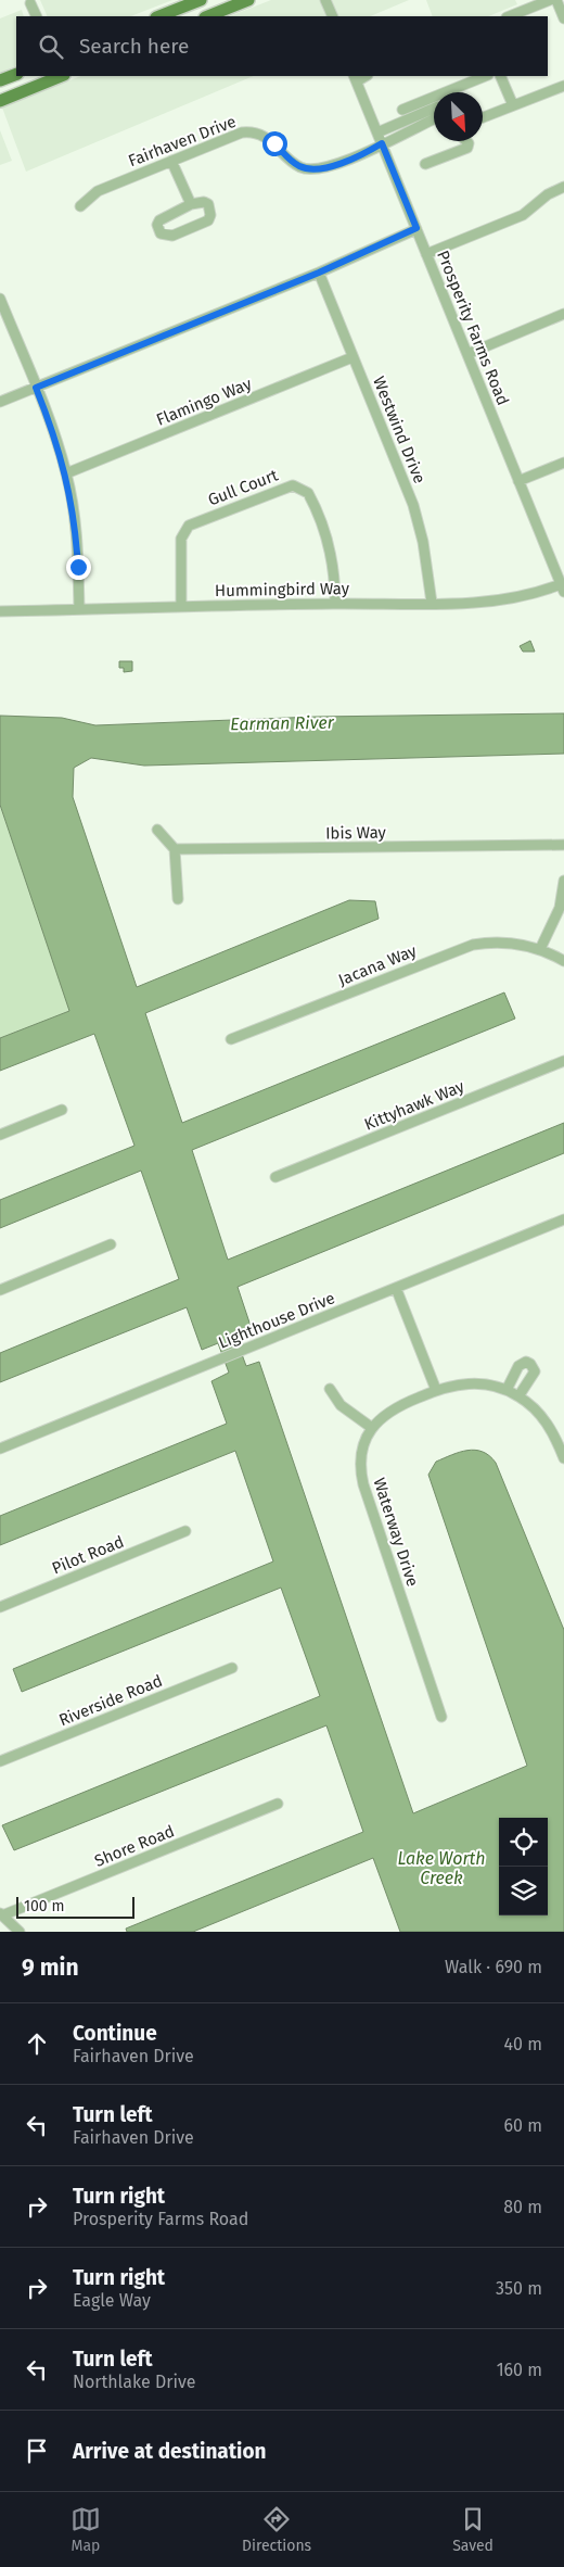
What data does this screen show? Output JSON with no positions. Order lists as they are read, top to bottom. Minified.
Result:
{"streets":{"street":["Fairhaven Drive","Prosperity Farms Road","Flamingo Way","Westwind Drive","Gull Court","Hummingbird Way","Ibis Way","Jacana Way","Kittyhawk Way","Lighthouse Drive","Waterway Drive","Pilot Road","Riverside Road","Shore Road"]},"crossings":[["Fairhaven Drive","Prosperity Farms Road"],["Prosperity Farms Road","Hummingbird Way"],["Flamingo Way","Westwind Drive"],["Westwind Drive","Hummingbird Way"],["Gull Court","Hummingbird Way"]],"water":["Earman River","Lake Worth Creek"],"scale_bar":"100 m","north":"bottom right","page":{"search":"Search here","scale":"100 m","heading":["9 min","Walk · 690 m"],"list":[["Continue","Fairhaven Drive","40 m"],["Turn left","Fairhaven Drive","60 m"],["Turn right","Prosperity Farms Road","80 m"],["Turn right","Eagle Way","350 m"],["Turn left","Northlake Drive","160 m"],"Arrive at destination"],"nav":["Map","Directions","Saved"]}}
